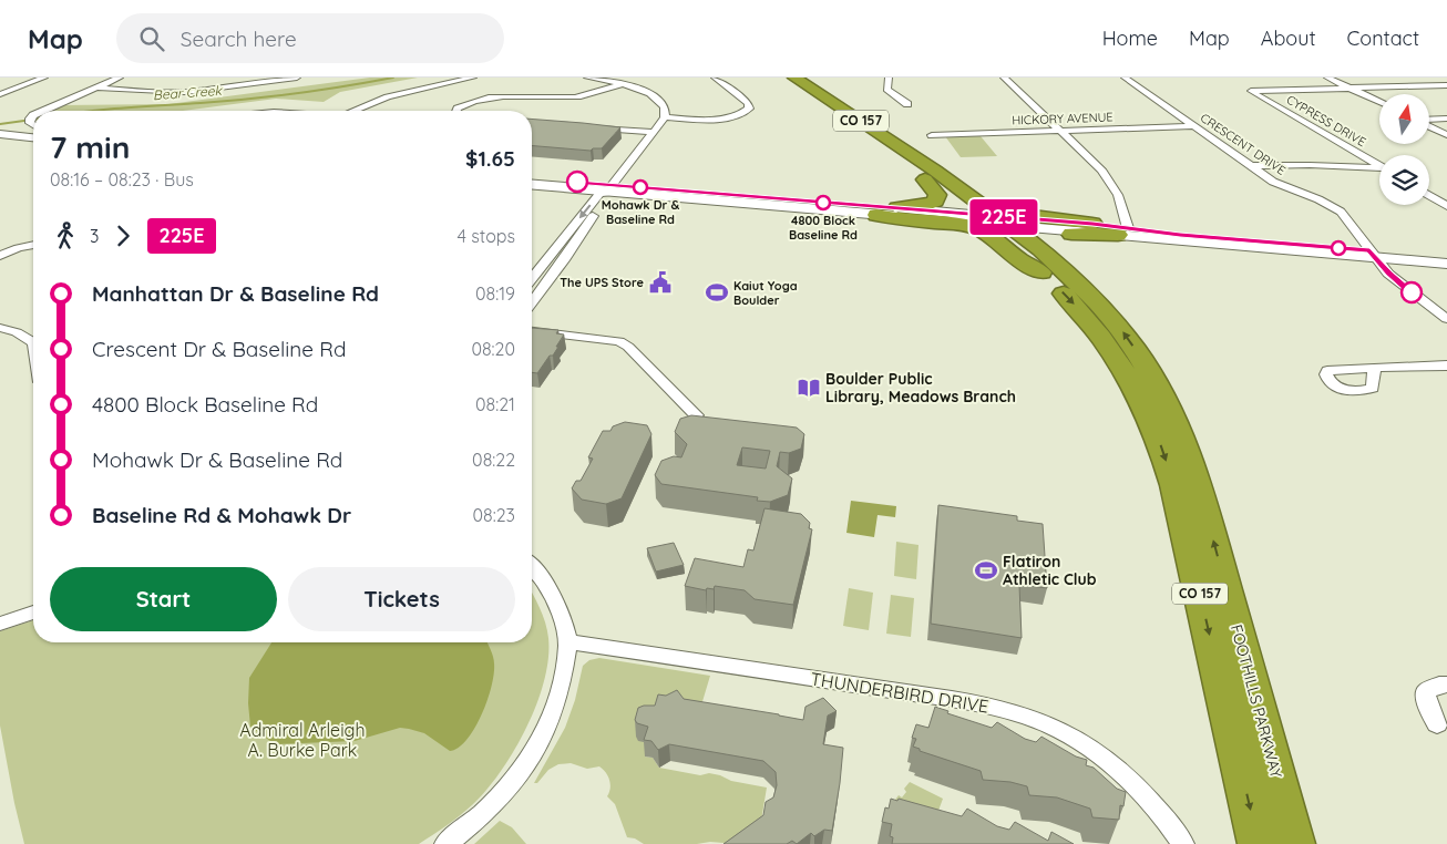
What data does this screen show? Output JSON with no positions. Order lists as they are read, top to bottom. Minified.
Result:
{"streets":{"highway":["CO 157","FOOTHILLS PARKWAY"],"street":["HICKORY AVENUE","CYPRESS DRIVE","CRESCENT DRIVE","THUNDERBIRD DRIVE"]},"crossings":[["HICKORY AVENUE","CRESCENT DRIVE"]],"water":["Bear Creek"],"parks":["Admiral Arleigh A. Burke Park"],"places":{"other":["Mohawk Dr & Baseline Rd","4800 Block Baseline Rd"],"public building":["The UPS Store"],"sports":["Kaiut Yoga Boulder","Flatiron Athletic Club"],"library":["Boulder Public Library, Meadows Branch"]},"lines":["bus line 225E"],"north":"top","page":{"header":"Map","search":"Search here","nav":["Home","Map","About","Contact"],"on_map":"225E","heading":["7 min","08:16 – 08:23 · Bus","$1.65"],"legs":["3","225E","4 stops"],"list":[{"name":"Manhattan Dr & Baseline Rd","value":"08:19"},{"name":"Crescent Dr & Baseline Rd","value":"08:20"},{"name":"4800 Block Baseline Rd","value":"08:21"},{"name":"Mohawk Dr & Baseline Rd","value":"08:22"},{"name":"Baseline Rd & Mohawk Dr","value":"08:23"}],"buttons":["Start","Tickets"]}}
